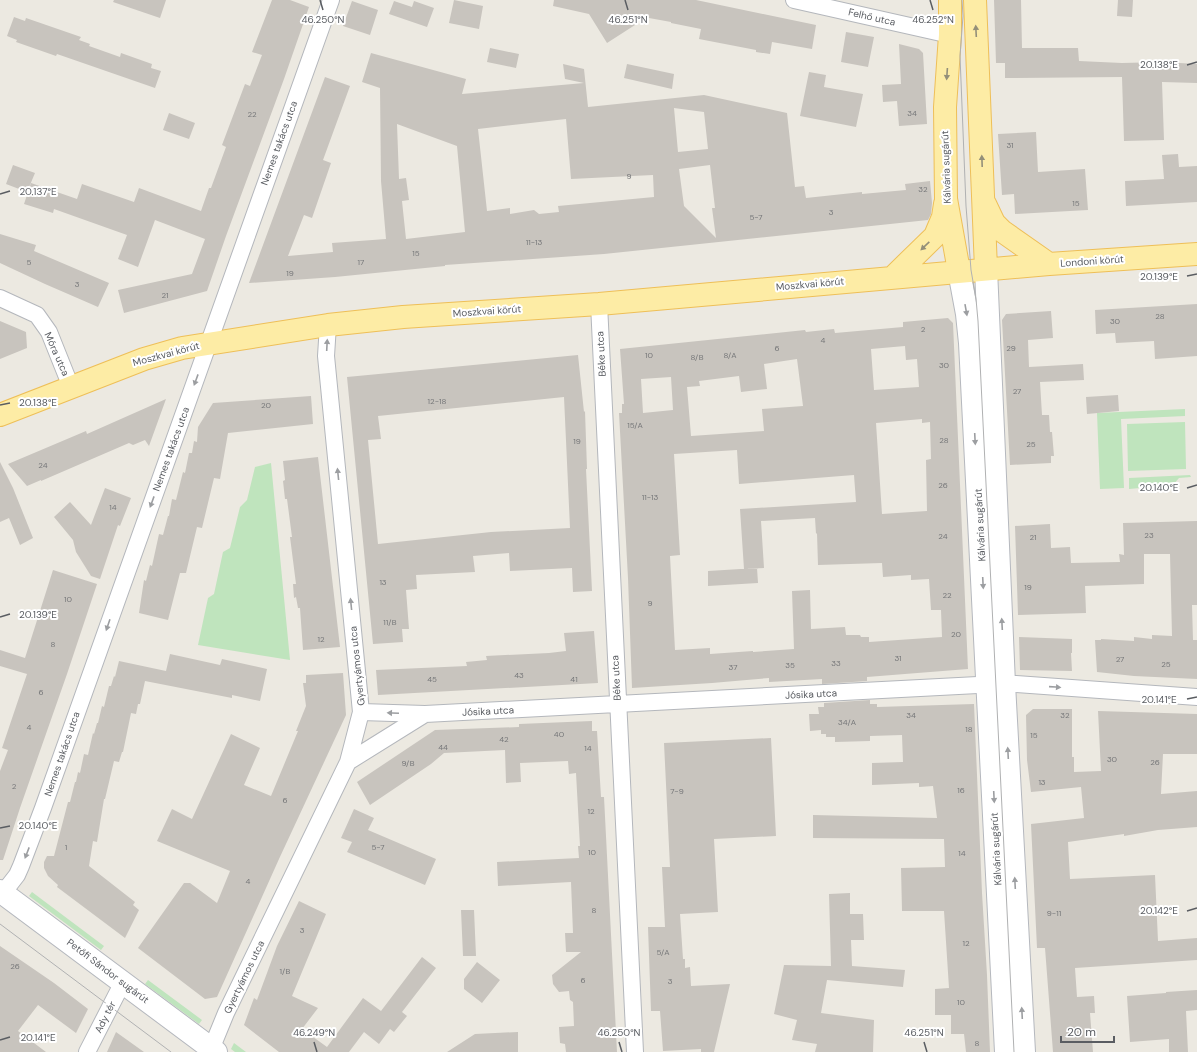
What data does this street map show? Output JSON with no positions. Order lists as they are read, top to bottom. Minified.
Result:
{"streets":{"main road":["Kálvária sugárút","Londoni körút","Moszkvai körút"],"street":["Felhő utca","Nemes takács utca","Móra utca","Béke utca","Gyertyámos utca","Jósika utca","Petőfi Sándor sugárút","Ady tér"]},"crossings":[["Felhő utca","Kálvária sugárút"],["Nemes takács utca","Moszkvai körút"],["Nemes takács utca","Petőfi Sándor sugárút"],["Kálvária sugárút","Londoni körút"],["Kálvária sugárút","Moszkvai körút"],["Kálvária sugárút","Jósika utca"],["Londoni körút","Moszkvai körút"],["Moszkvai körút","Móra utca"],["Moszkvai körút","Béke utca"],["Moszkvai körút","Gyertyámos utca"],["Béke utca","Jósika utca"],["Gyertyámos utca","Jósika utca"],["Gyertyámos utca","Petőfi Sándor sugárút"],["Petőfi Sándor sugárút","Ady tér"]],"one_way":["Nemes takács utca","Gyertyámos utca"],"house_numbers":["34","22","31","9","32","15","3","5-7","11-13","15","5","17","19","3","21","28","30","2","4","6","29","10","8/A","8/B","30","27","12-18","20","15/A","28","19","25","24","26","11-13","14","23","24","21","13","19","22","10","9","11/B","20","12","8","31","27","33","25","35","37","43","45","41","6","34","32","34/A","4","18","40","15","42","44","14","30","26","9/B","13","2","16","7-9","6","12","1","5-7","10","14","4","8","9-11","3","12","5/A","26","1/B","6","3","10","8"],"scale_bar":"20 m","coordinates":["46.250°N","46.251°N","46.252°N","20.138°E","20.137°E","20.139°E","20.140°E","20.141°E","20.142°E","46.249°N"]}
